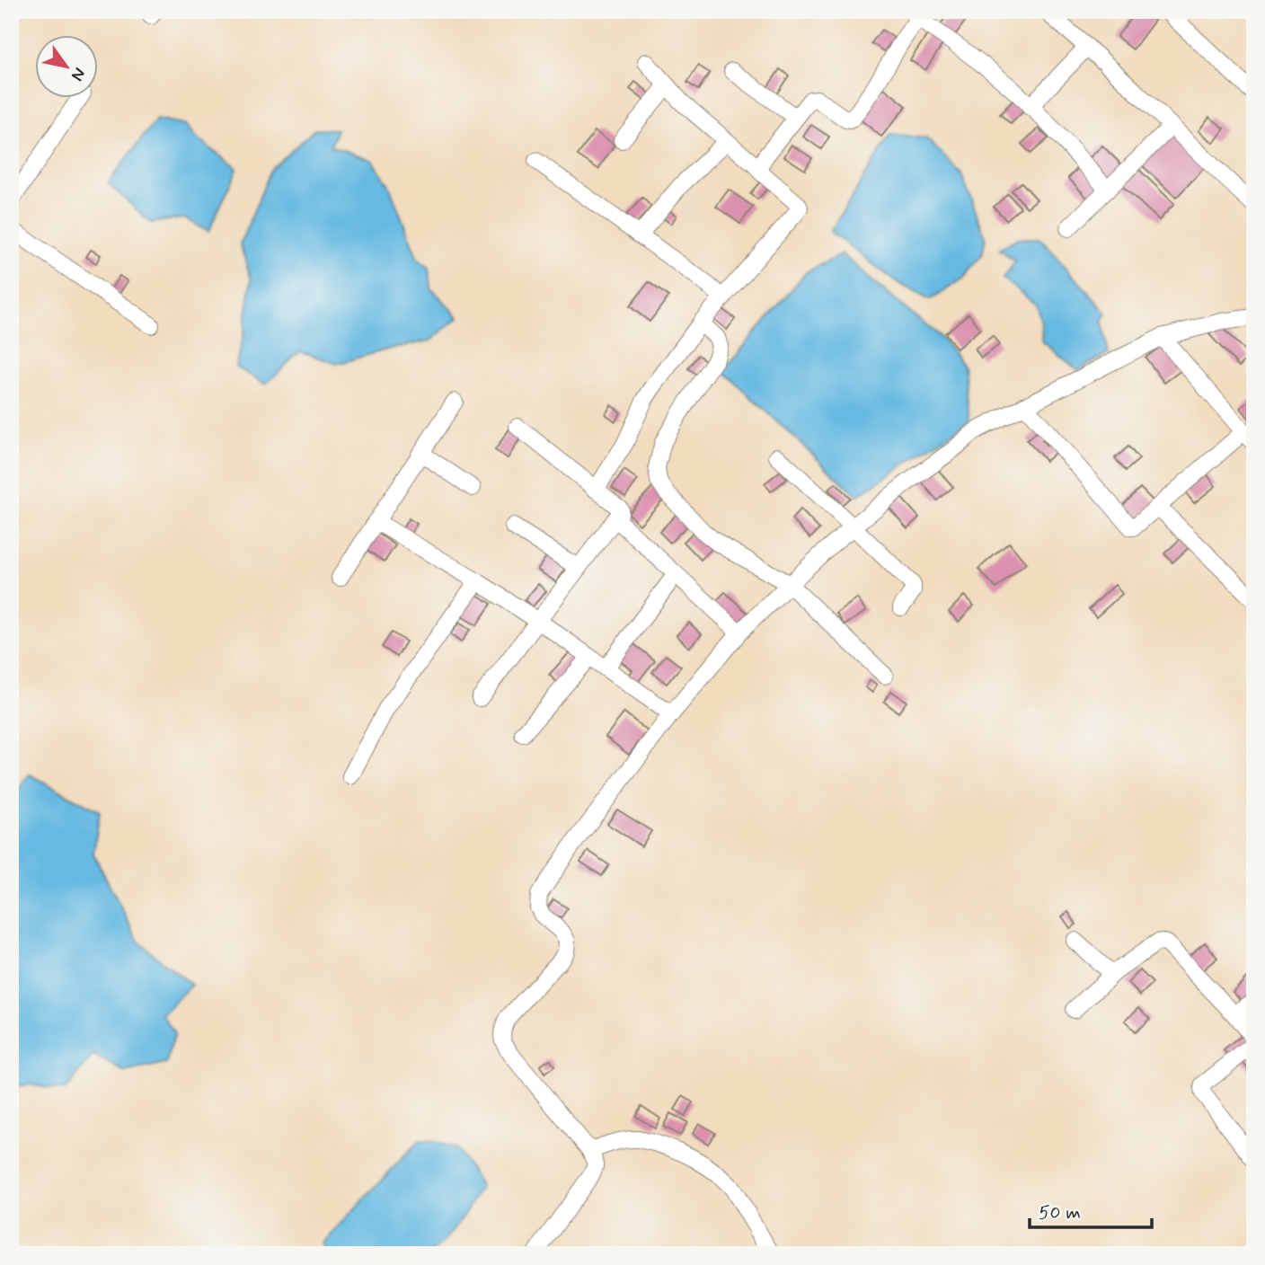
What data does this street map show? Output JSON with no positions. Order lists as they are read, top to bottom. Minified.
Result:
{"scale_bar":"50 m","north":"bottom right"}
